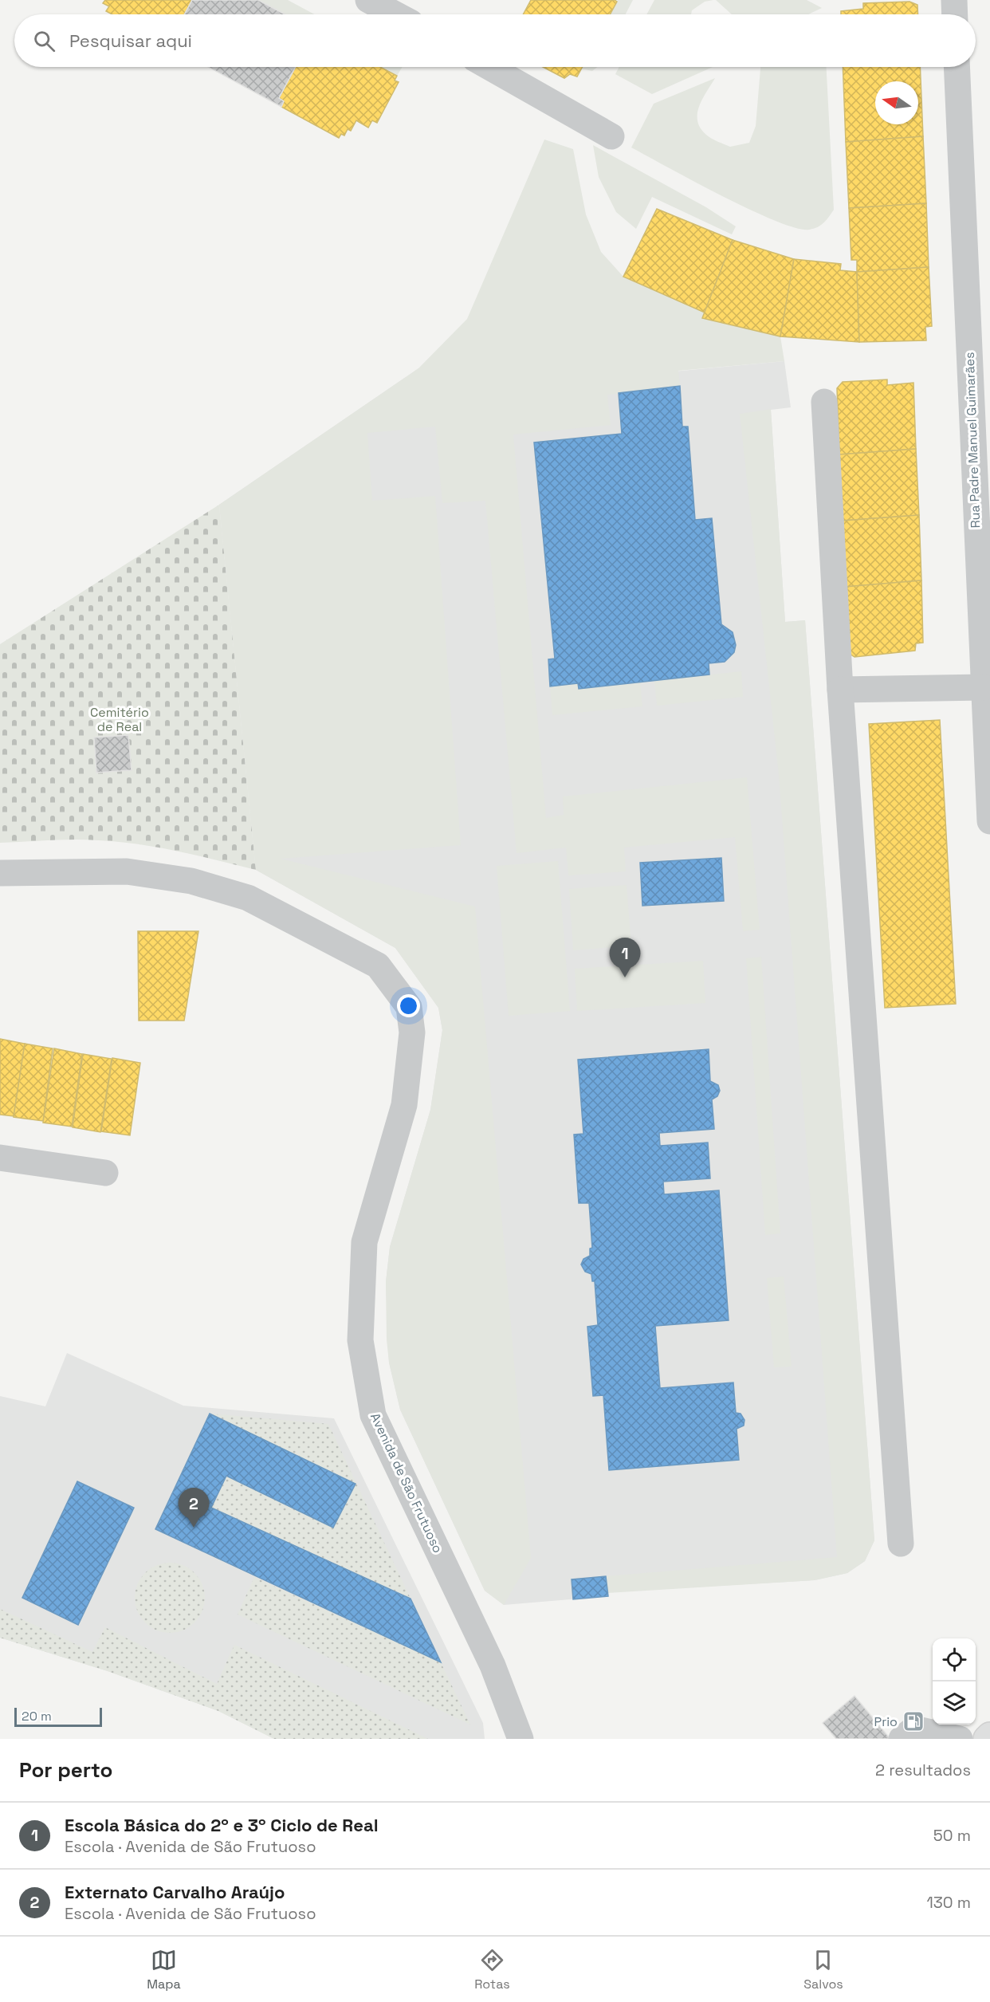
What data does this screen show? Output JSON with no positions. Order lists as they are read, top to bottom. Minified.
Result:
{"streets":{"street":["Rua Padre Manuel Guimarães","Avenida de São Frutuoso"]},"parks":["Cemitério de Real"],"places":{"fuel station":["Prio"]},"scale_bar":"20 m","north":"left","page":{"search":"Pesquisar aqui","pins":["1","2"],"scale":"20 m","heading":["Por perto","2 resultados"],"list":[{"mark":"1","name":"Escola Básica do 2º e 3º Ciclo de Real","note":"Escola · Avenida de São Frutuoso","value":"50 m"},{"mark":"2","name":"Externato Carvalho Araújo","note":"Escola · Avenida de São Frutuoso","value":"130 m"}],"nav":["Mapa","Rotas","Salvos"]}}
